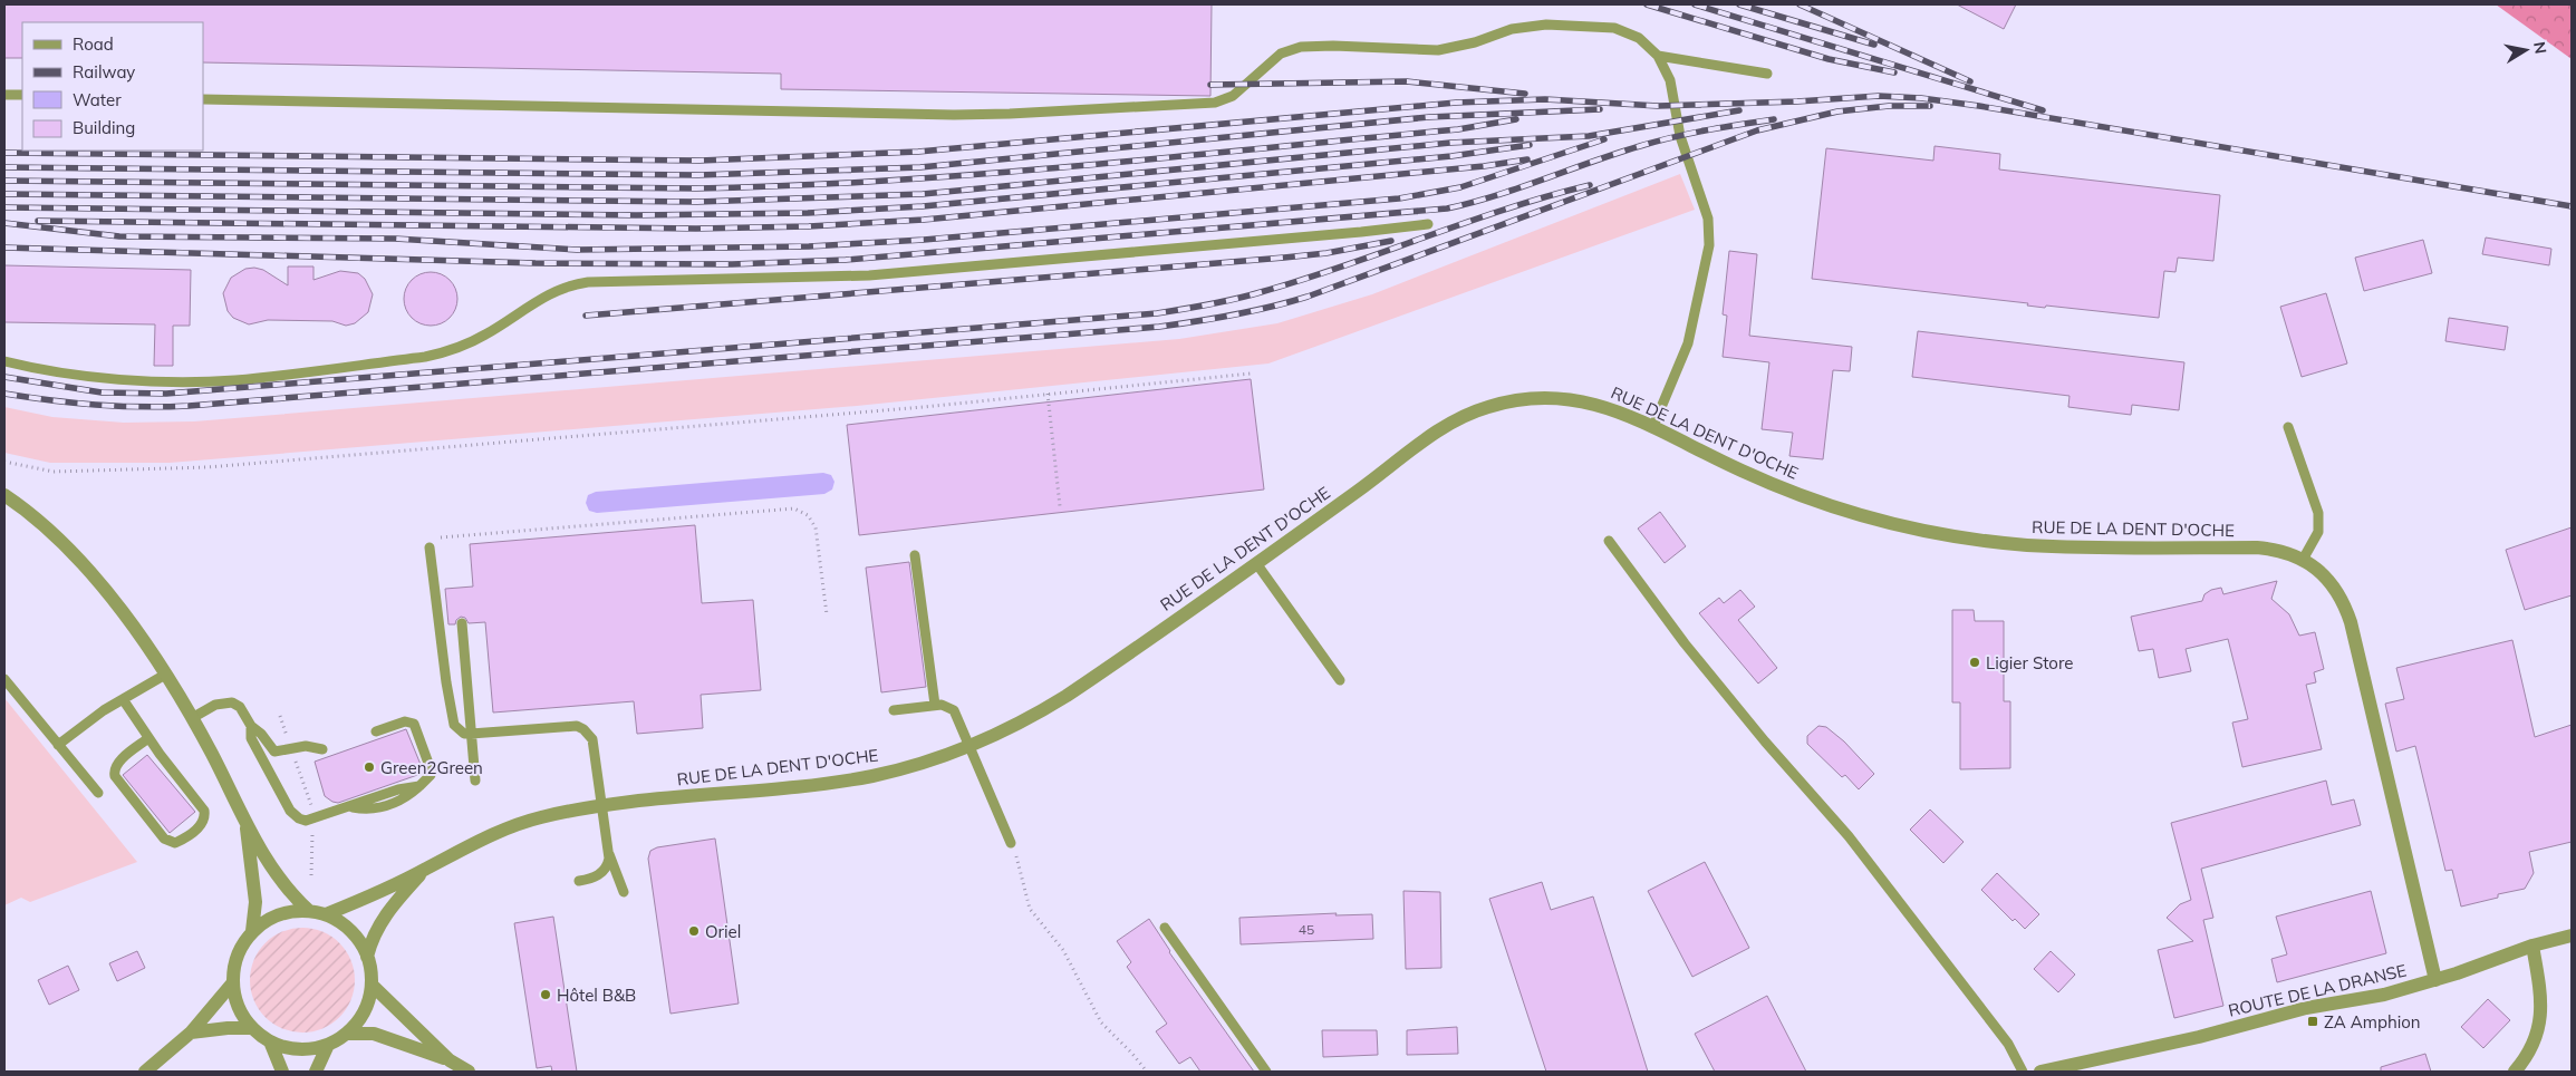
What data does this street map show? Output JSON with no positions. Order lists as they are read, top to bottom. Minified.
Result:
{"streets":{"street":["RUE DE LA DENT D'OCHE","ROUTE DE LA DRANSE"]},"crossings":[["RUE DE LA DENT D'OCHE","ROUTE DE LA DRANSE"]],"places":{"other":["Ligier Store","Green2Green","Oriel","Hôtel B&B"],"transit":["ZA Amphion"]},"house_numbers":["45"],"legend":["Road","Railway","Water","Building"],"north":"right"}
